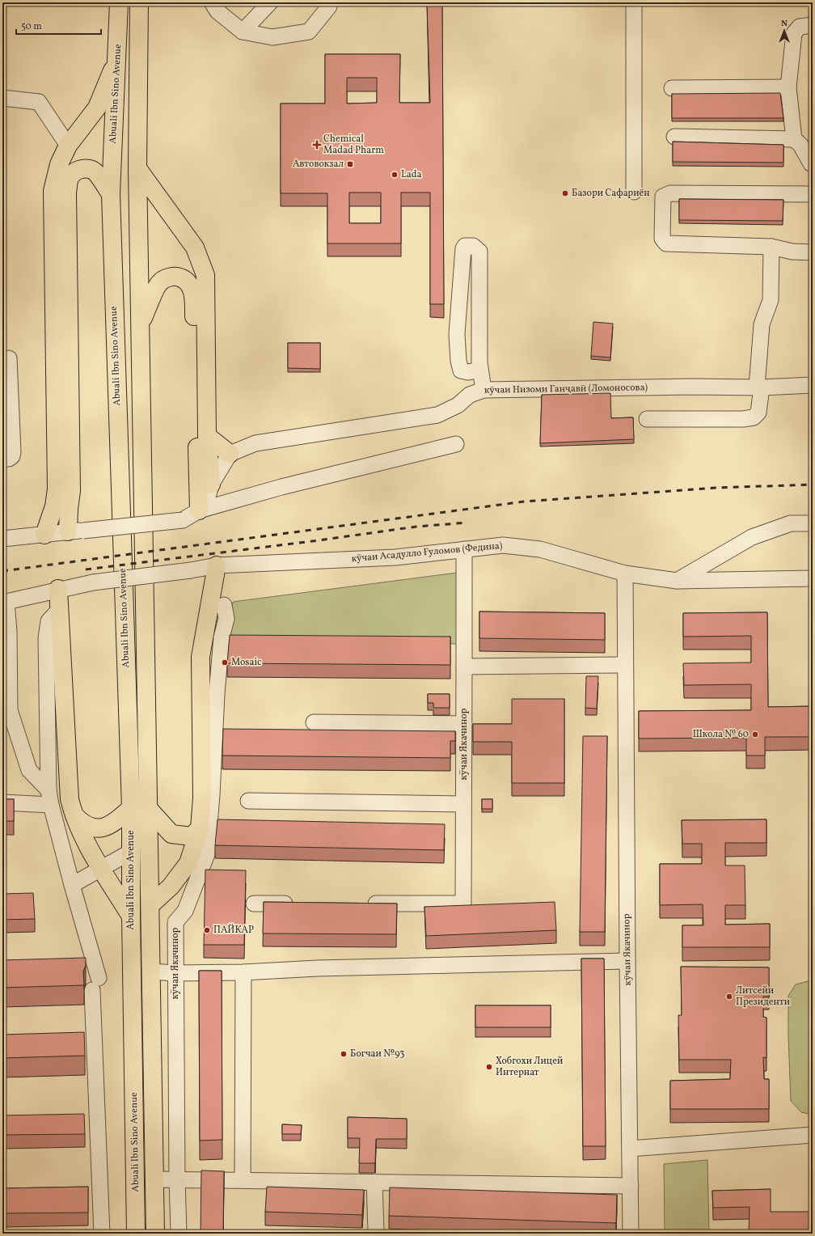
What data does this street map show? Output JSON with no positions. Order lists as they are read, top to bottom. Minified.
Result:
{"streets":{"main road":["Abuali Ibn Sino Avenue"],"street":["кӯчаи Низоми Ганҷавӣ (Ломоносова)","кӯчаи Асадулло Ғуломов (Федина)","кӯчаи Якачинор"]},"crossings":[["кӯчаи Асадулло Ғуломов (Федина)","кӯчаи Якачинор"]],"places":{"health":["Chemical Madad Pharm"],"transit":["Автовокзал"],"other":["Lada","Базори Сафариён","Mosaic","Школа № 60","ПАЙКАР","Литсейи Президенти","Богчаи №93","Хобгохи Лицей Интернат"]},"scale_bar":"50 m","north":"top"}
